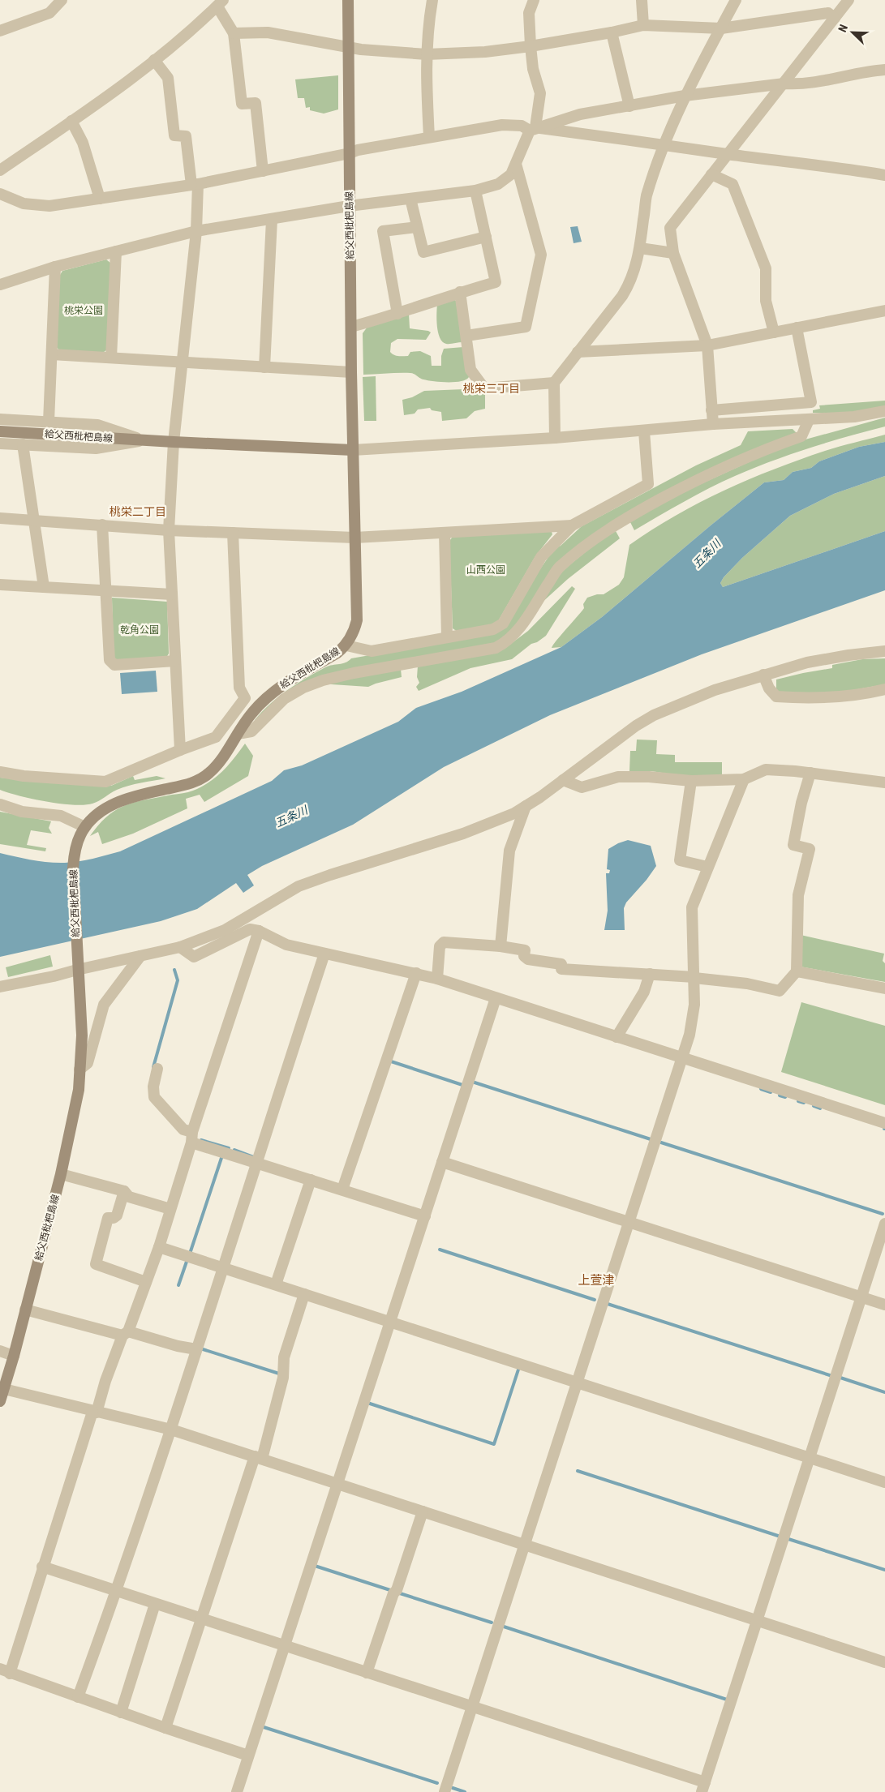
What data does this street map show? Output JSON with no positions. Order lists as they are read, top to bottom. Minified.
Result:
{"streets":{"main road":["給父西枇杷島線"]},"districts":["桃栄三丁目","桃栄二丁目","上萱津"],"water":["五条川"],"parks":["桃栄公園","山西公園","乾角公園"],"north":"top left"}
